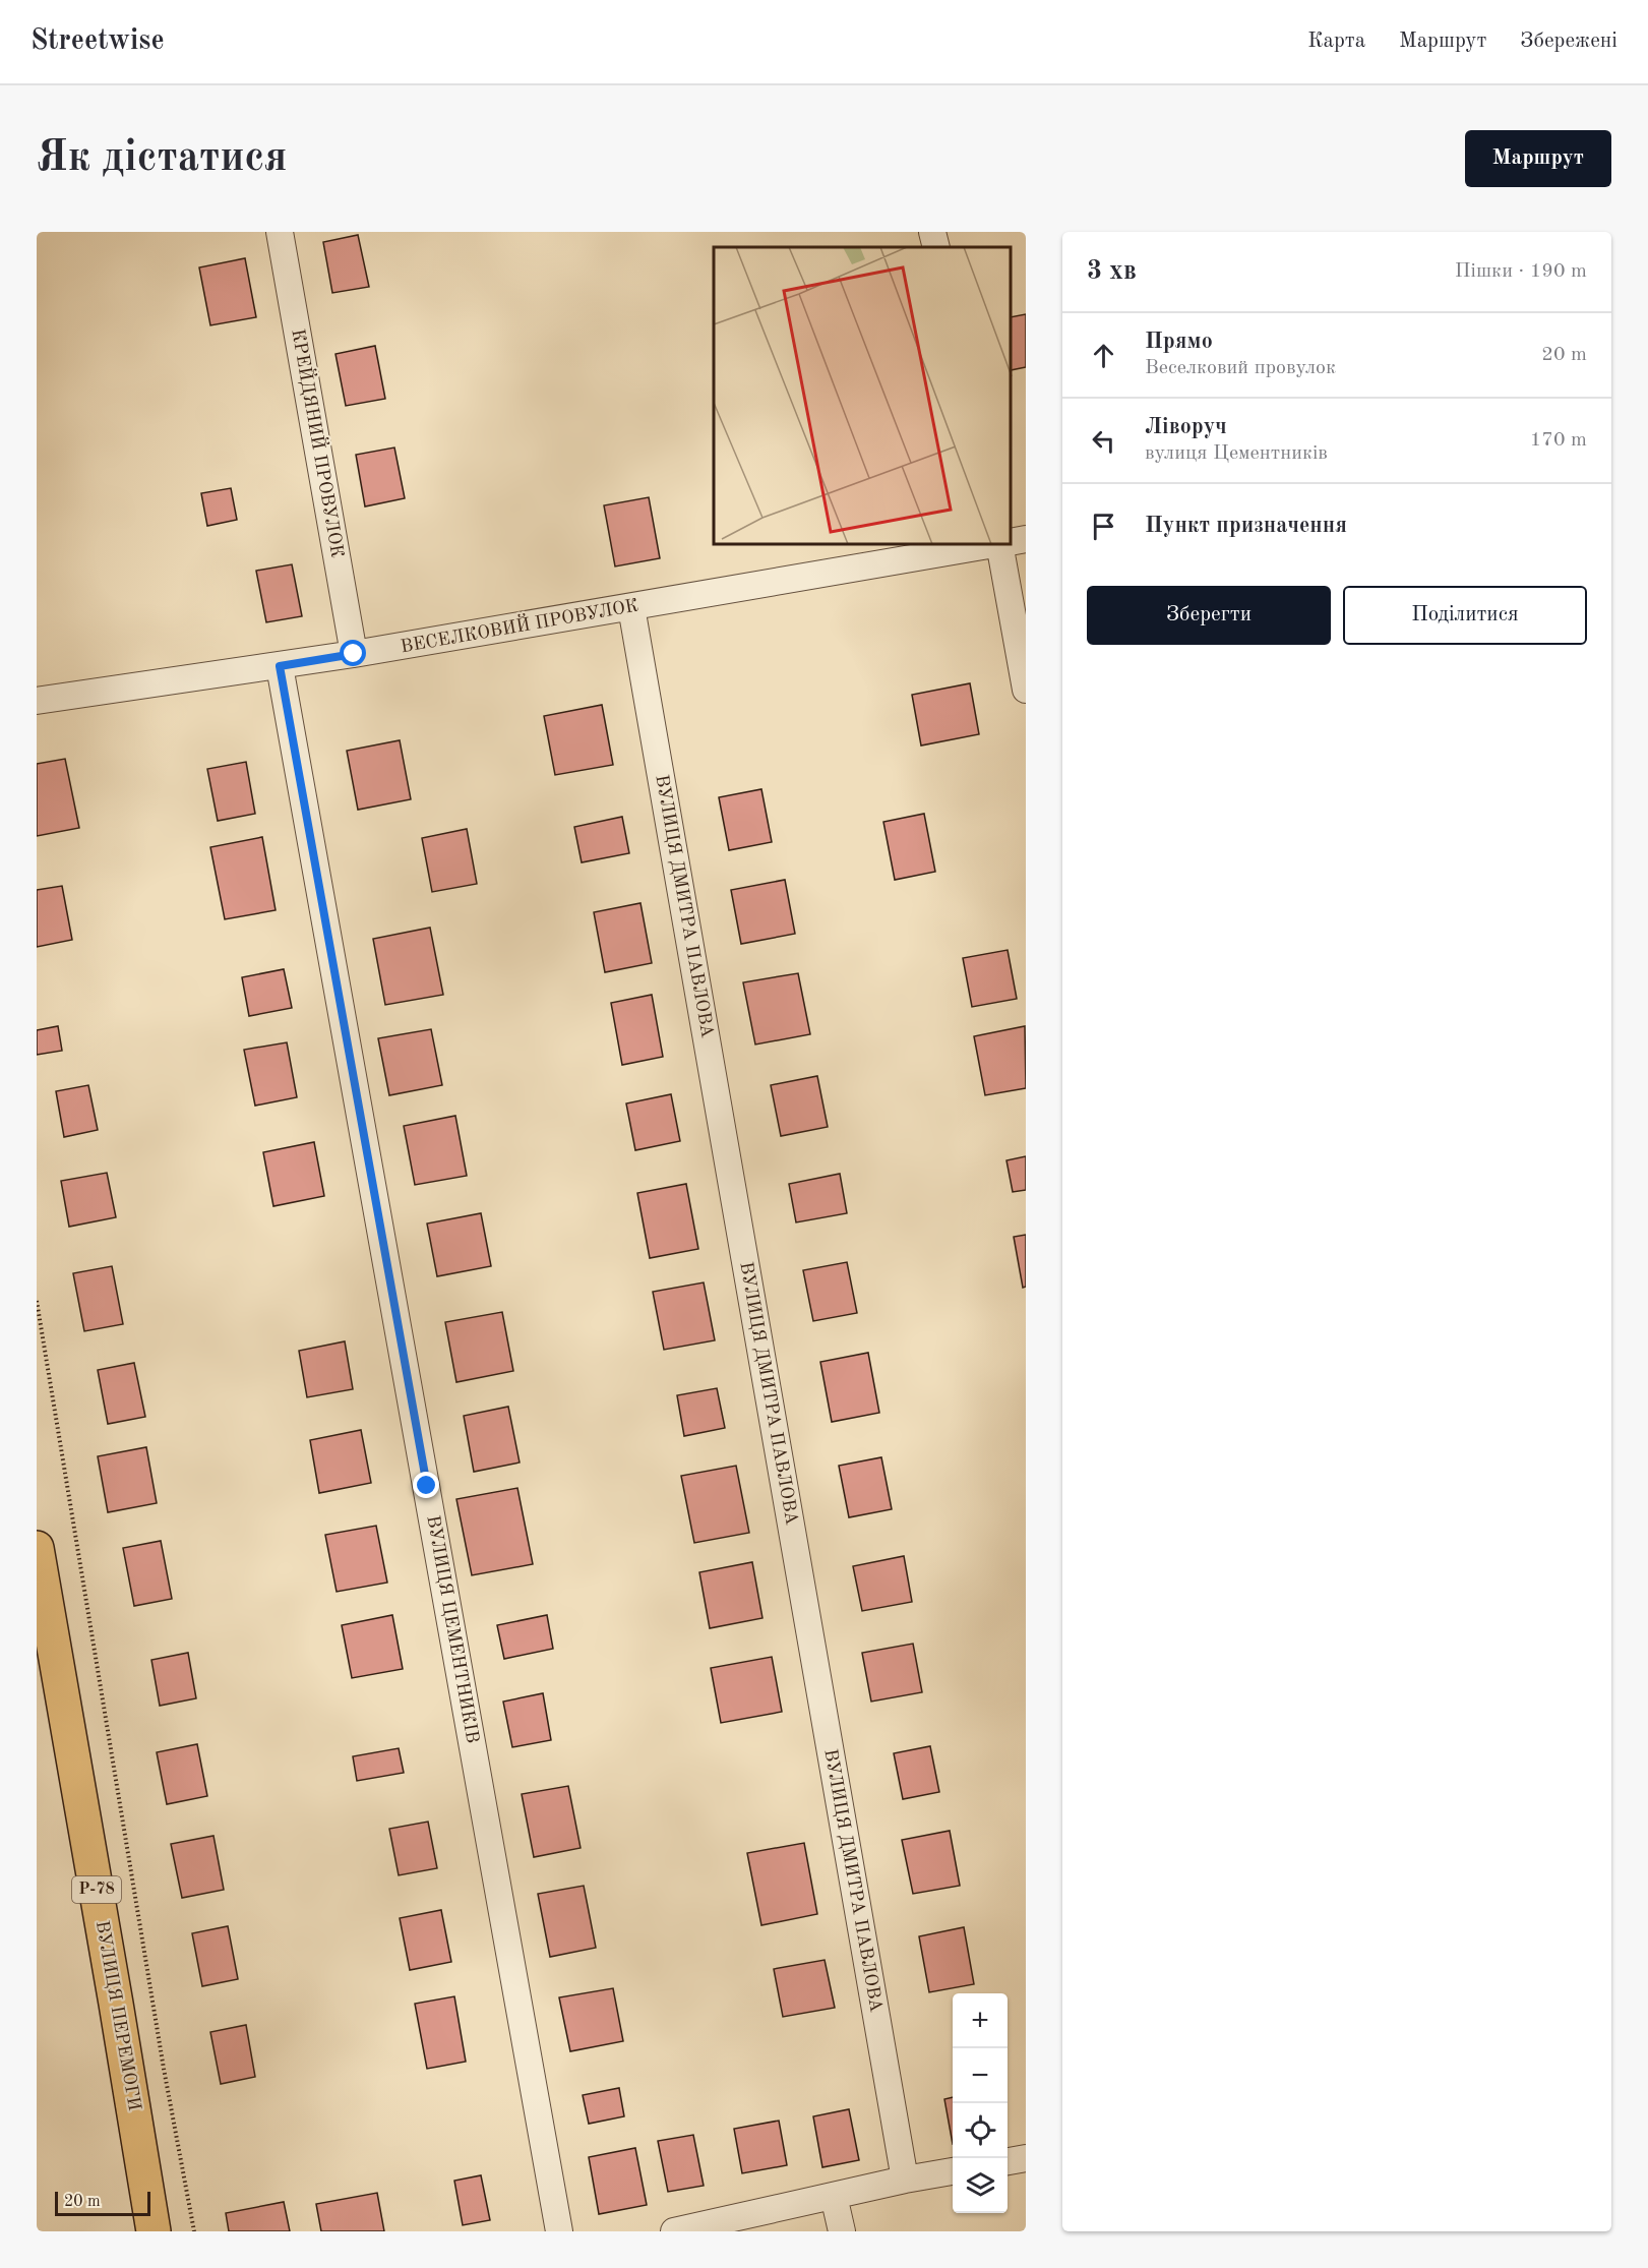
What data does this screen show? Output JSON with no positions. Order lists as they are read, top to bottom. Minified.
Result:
{"streets":{"main road":["Р-78","ВУЛИЦЯ ПЕРЕМОГИ"],"street":["КРЕЙДЯНИЙ ПРОВУЛОК","ВЕСЕЛКОВИЙ ПРОВУЛОК","ВУЛИЦЯ ДМИТРА ПАВЛОВА","ВУЛИЦЯ ЦЕМЕНТНИКІВ"]},"crossings":[["КРЕЙДЯНИЙ ПРОВУЛОК","ВЕСЕЛКОВИЙ ПРОВУЛОК"],["ВЕСЕЛКОВИЙ ПРОВУЛОК","ВУЛИЦЯ ДМИТРА ПАВЛОВА"],["ВЕСЕЛКОВИЙ ПРОВУЛОК","ВУЛИЦЯ ЦЕМЕНТНИКІВ"]],"scale_bar":"20 m","page":{"header":"Streetwise","nav":["Карта","Маршрут","Збережені"],"buttons":["Маршрут",["Зберегти","Поділитися"]],"title":"Як дістатися","heading":["3 хв","Пішки · 190 m"],"list":[["Прямо","Веселковий провулок","20 m"],["Ліворуч","вулиця Цементників","170 m"],"Пункт призначення"],"map_buttons":["+","−"],"scale":"20 m"}}
